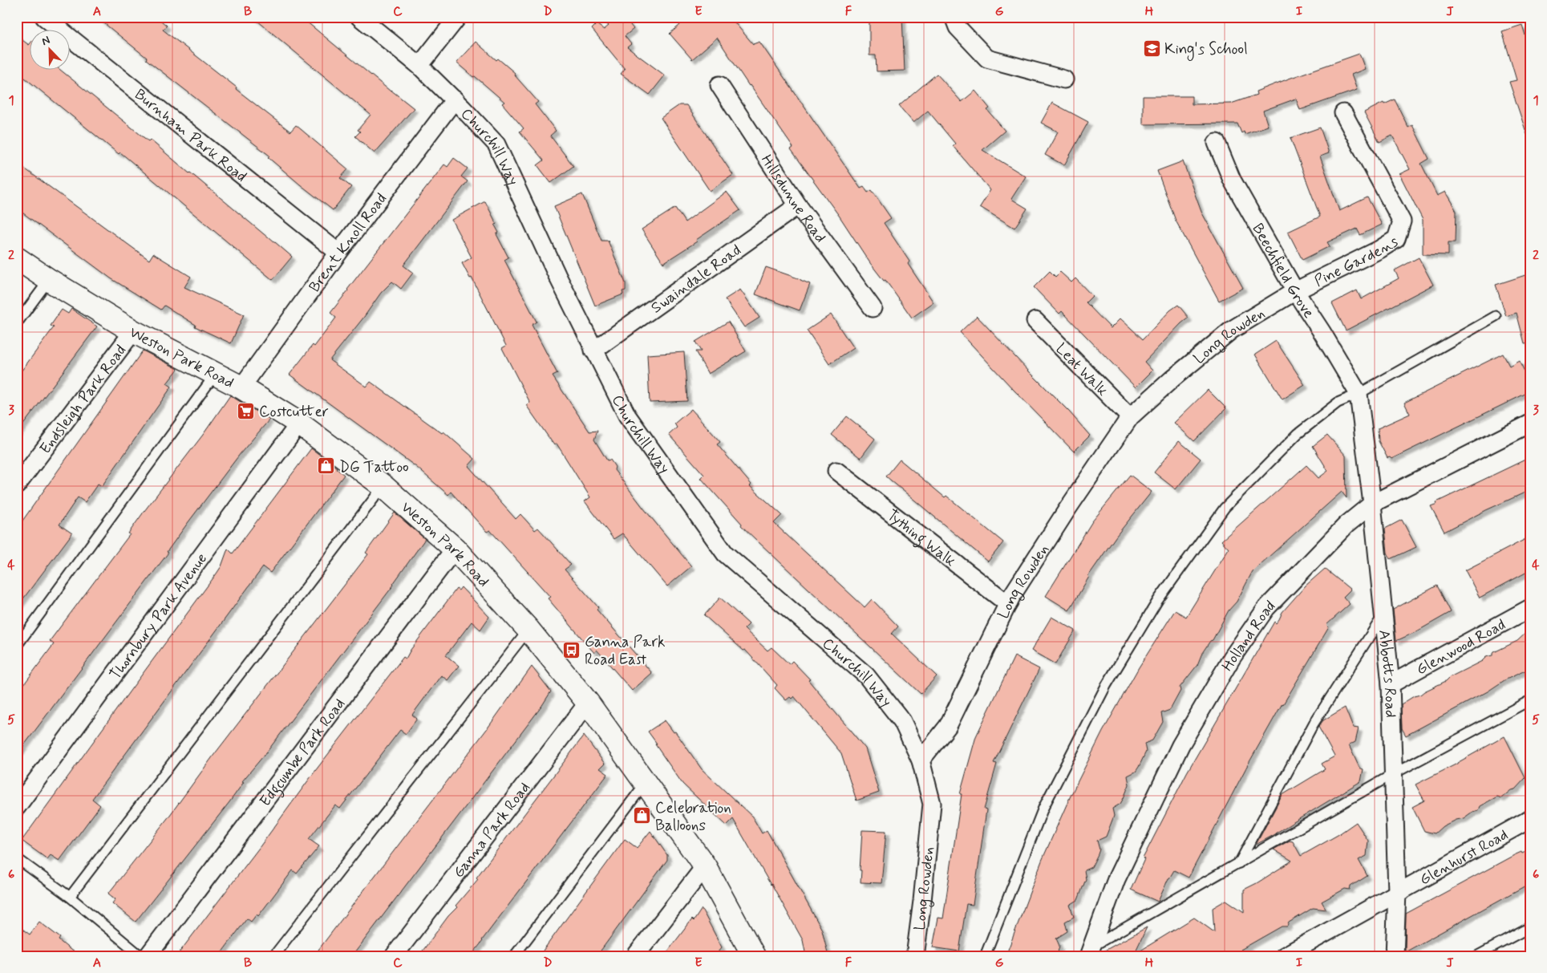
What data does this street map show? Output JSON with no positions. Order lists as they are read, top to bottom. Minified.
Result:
{"streets":{"street":["Burnham Park Road","Churchill Way","Hillsdunne Road","Brent Knoll Road","Pine Gardens","Beechfield Grove","Swaindale Road","Long Rowden","Weston Park Road","Leat Walk","Endsleigh Park Road","Tything Walk","Thornbury Park Avenue","Holland Road","Glenwood Road","Abbotts Road","Edgcumbe Park Road","Ganna Park Road","Glenhurst Road"]},"crossings":[["Burnham Park Road","Brent Knoll Road"],["Churchill Way","Brent Knoll Road"],["Churchill Way","Swaindale Road"],["Churchill Way","Long Rowden"],["Hillsdunne Road","Swaindale Road"],["Brent Knoll Road","Weston Park Road"],["Pine Gardens","Beechfield Grove"],["Pine Gardens","Long Rowden"],["Beechfield Grove","Long Rowden"],["Beechfield Grove","Abbotts Road"],["Long Rowden","Leat Walk"],["Long Rowden","Tything Walk"],["Weston Park Road","Endsleigh Park Road"],["Weston Park Road","Thornbury Park Avenue"],["Weston Park Road","Edgcumbe Park Road"],["Weston Park Road","Ganna Park Road"],["Holland Road","Abbotts Road"],["Glenwood Road","Abbotts Road"],["Abbotts Road","Glenhurst Road"]],"places":{"school or university":["King's School"],"supermarket":["Costcutter"],"shop":["DG Tattoo","Celebration Balloons"],"bus stop":["Ganna Park Road East"]},"north":"top left","grid":{"columns":["A","B","C","D","E","F","G","H","I","J"],"rows":["1","2","3","4","5","6"]}}
